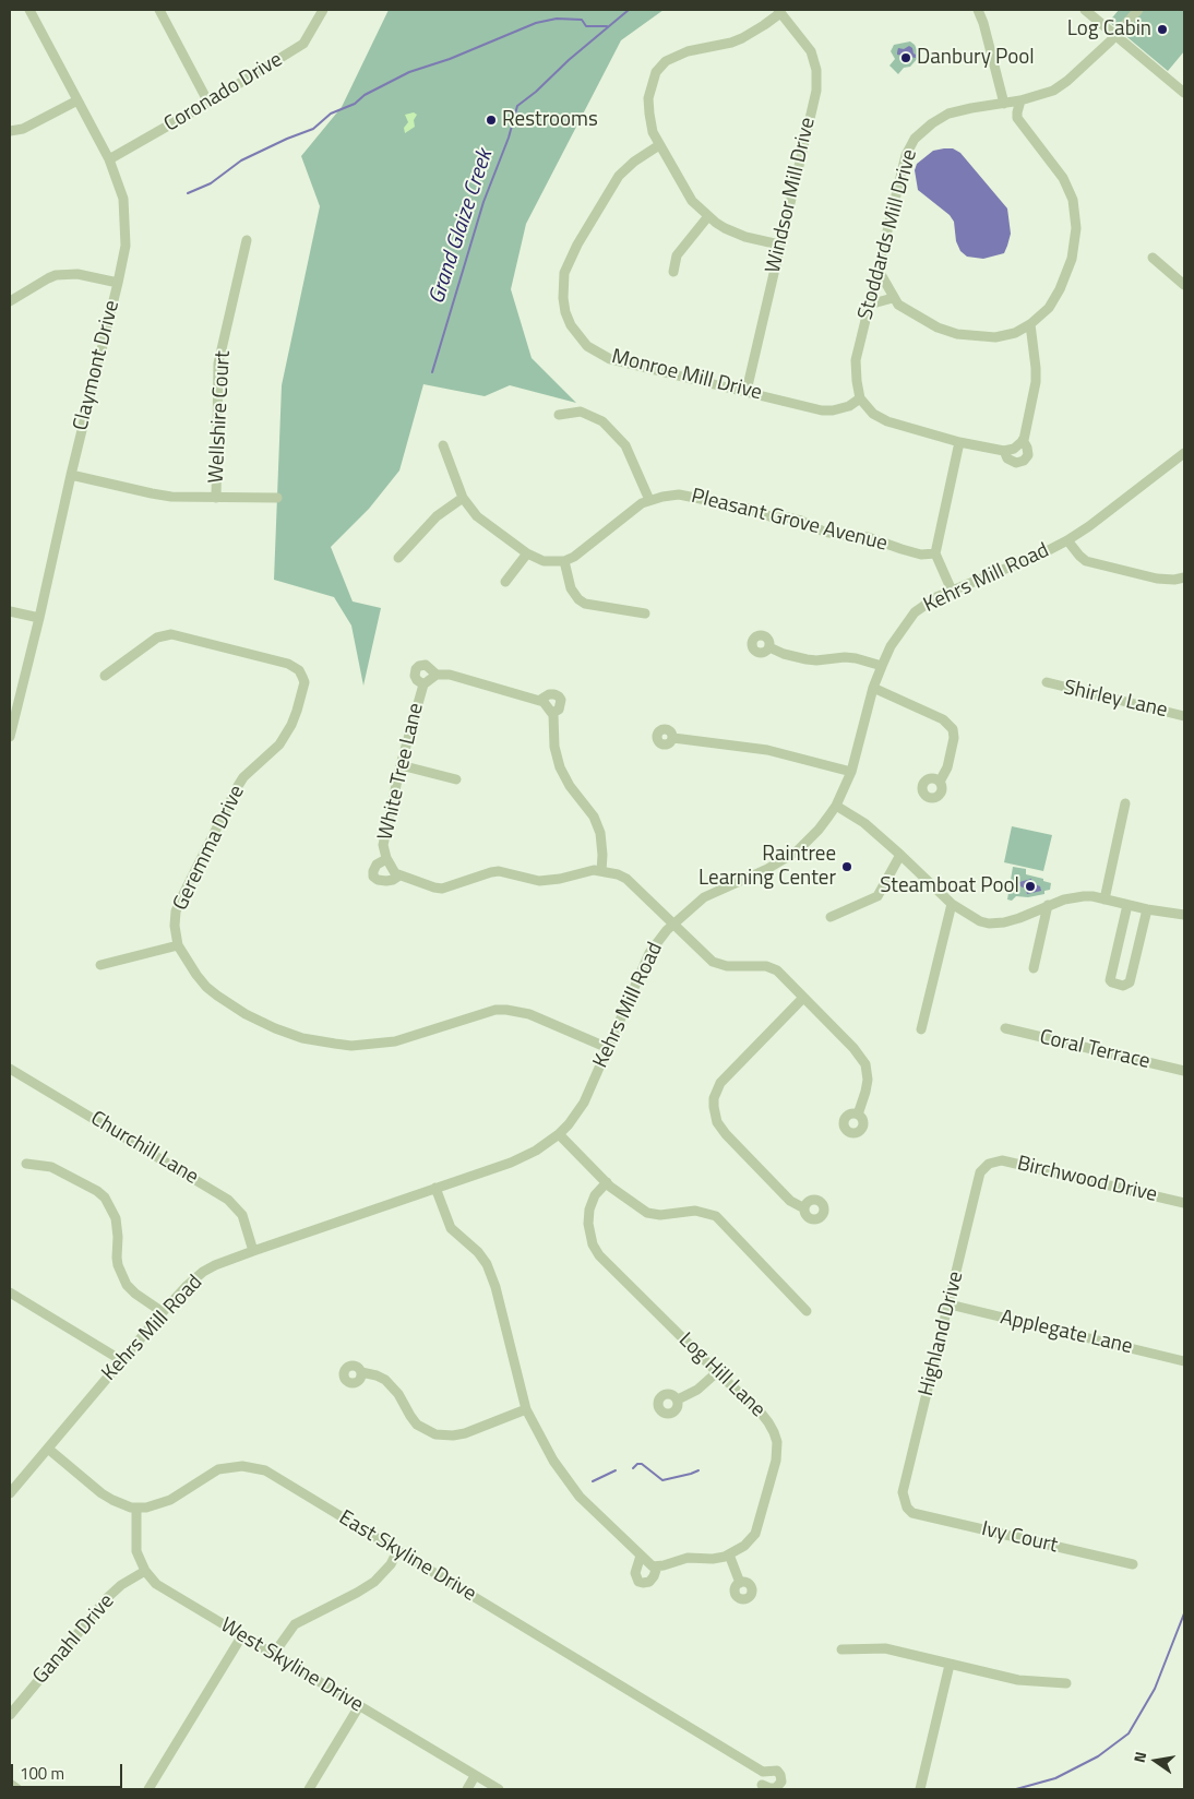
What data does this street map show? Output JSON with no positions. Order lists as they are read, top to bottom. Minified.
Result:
{"streets":{"street":["Coronado Drive","Windsor Mill Drive","Stoddards Mill Drive","Claymont Drive","Monroe Mill Drive","Wellshire Court","Pleasant Grove Avenue","Kehrs Mill Road","Shirley Lane","White Tree Lane","Geremma Drive","Coral Terrace","Churchill Lane","Birchwood Drive","Applegate Lane","Highland Drive","Log Hill Lane","Ivy Court","East Skyline Drive","Ganahl Drive","West Skyline Drive"]},"crossings":[["Coronado Drive","Claymont Drive"],["Windsor Mill Drive","Monroe Mill Drive"],["Stoddards Mill Drive","Monroe Mill Drive"],["Kehrs Mill Road","White Tree Lane"],["Kehrs Mill Road","Geremma Drive"],["Kehrs Mill Road","Churchill Lane"],["Kehrs Mill Road","East Skyline Drive"],["Birchwood Drive","Highland Drive"],["Applegate Lane","Highland Drive"],["Highland Drive","Ivy Court"],["Ganahl Drive","West Skyline Drive"]],"water":["Grand Glaize Creek"],"places":["Log Cabin","Danbury Pool","Restrooms","Raintree Learning Center","Steamboat Pool"],"scale_bar":"100 m","north":"left"}
